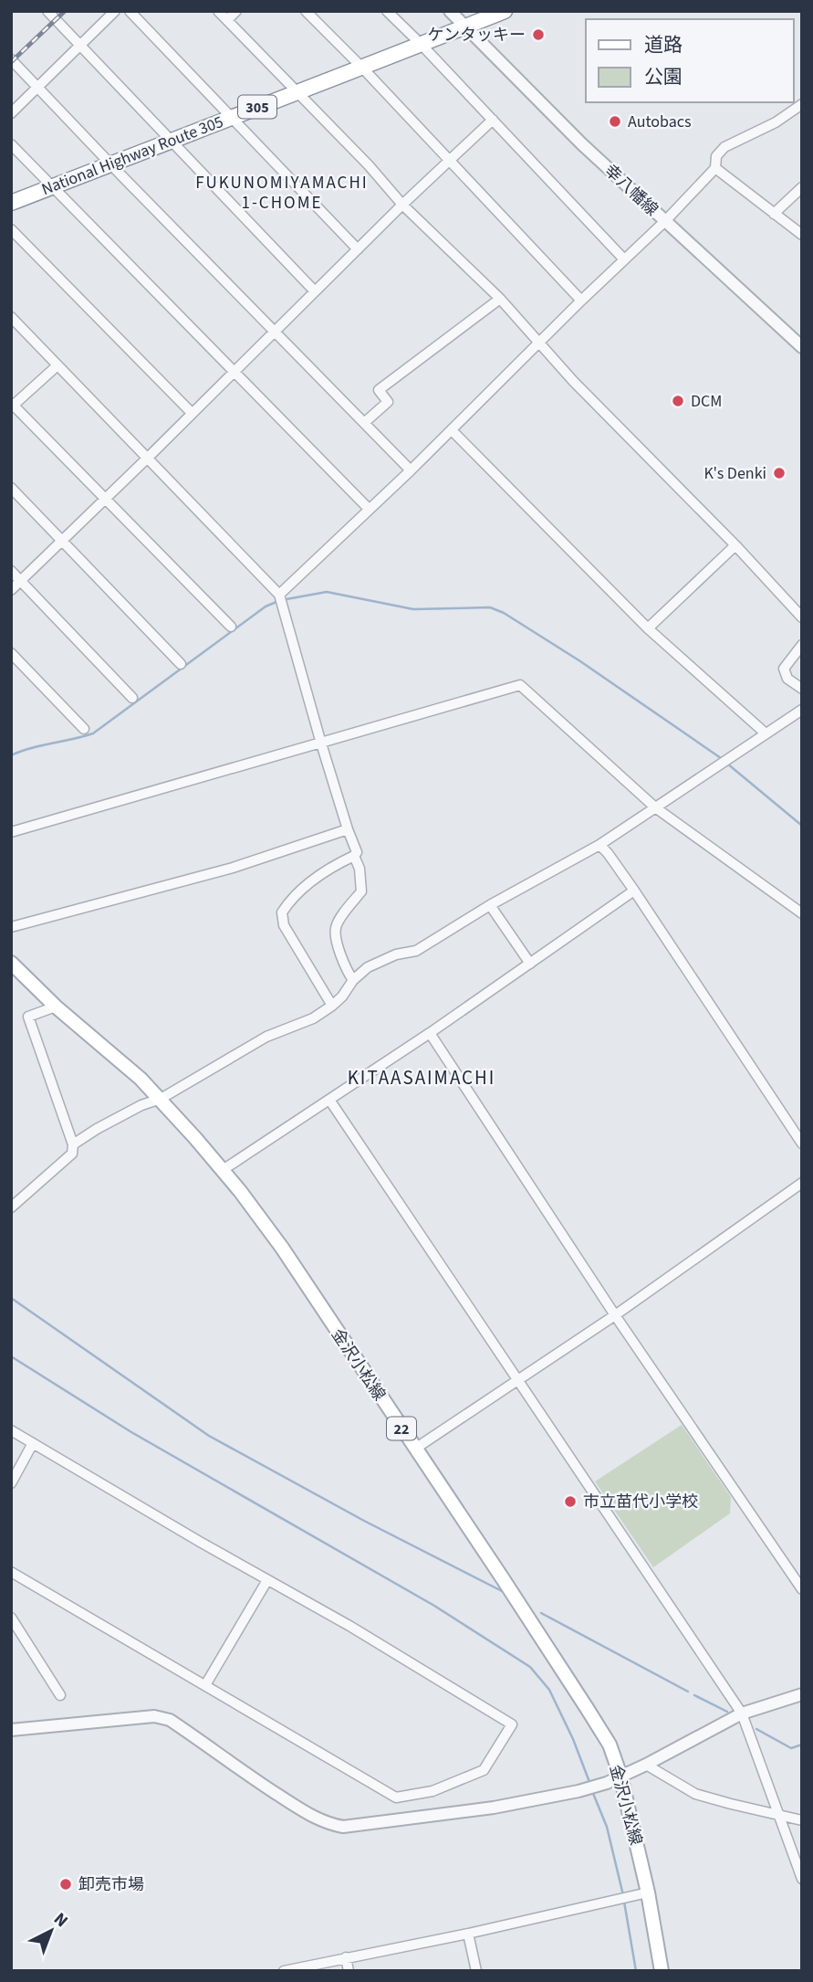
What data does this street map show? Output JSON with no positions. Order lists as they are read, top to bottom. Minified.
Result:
{"streets":{"highway":["305","National Highway Route 305"],"main road":["金沢小松線","22"],"street":["幸八幡線"]},"crossings":[["National Highway Route 305","幸八幡線"]],"districts":["FUKUNOMIYAMACHI 1-CHOME","KITAASAIMACHI"],"places":["ケンタッキー","Autobacs","DCM","K's Denki","市立苗代小学校","卸売市場"],"legend":["道路","公園"],"north":"top right"}
